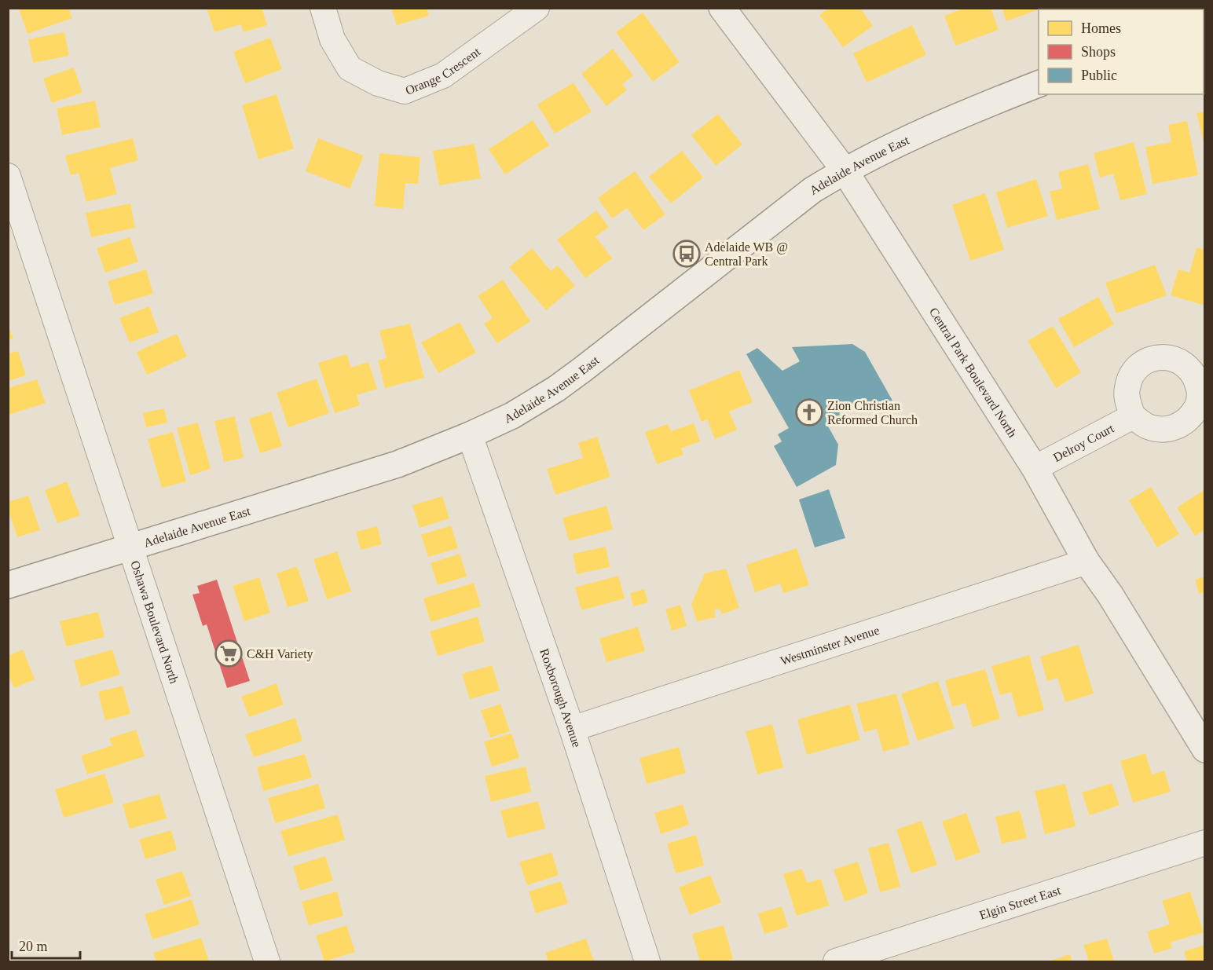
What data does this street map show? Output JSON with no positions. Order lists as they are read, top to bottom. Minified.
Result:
{"streets":{"main road":["Adelaide Avenue East","Central Park Boulevard North"],"street":["Orange Crescent","Delroy Court","Oshawa Boulevard North","Westminster Avenue","Roxborough Avenue","Elgin Street East"]},"crossings":[["Adelaide Avenue East","Central Park Boulevard North"],["Adelaide Avenue East","Oshawa Boulevard North"],["Adelaide Avenue East","Roxborough Avenue"],["Central Park Boulevard North","Delroy Court"],["Central Park Boulevard North","Westminster Avenue"],["Westminster Avenue","Roxborough Avenue"]],"places":{"bus stop":["Adelaide WB @ Central Park"],"church":["Zion Christian Reformed Church"],"supermarket":["C&H Variety"]},"legend":["Homes","Shops","Public"],"scale_bar":"20 m"}
